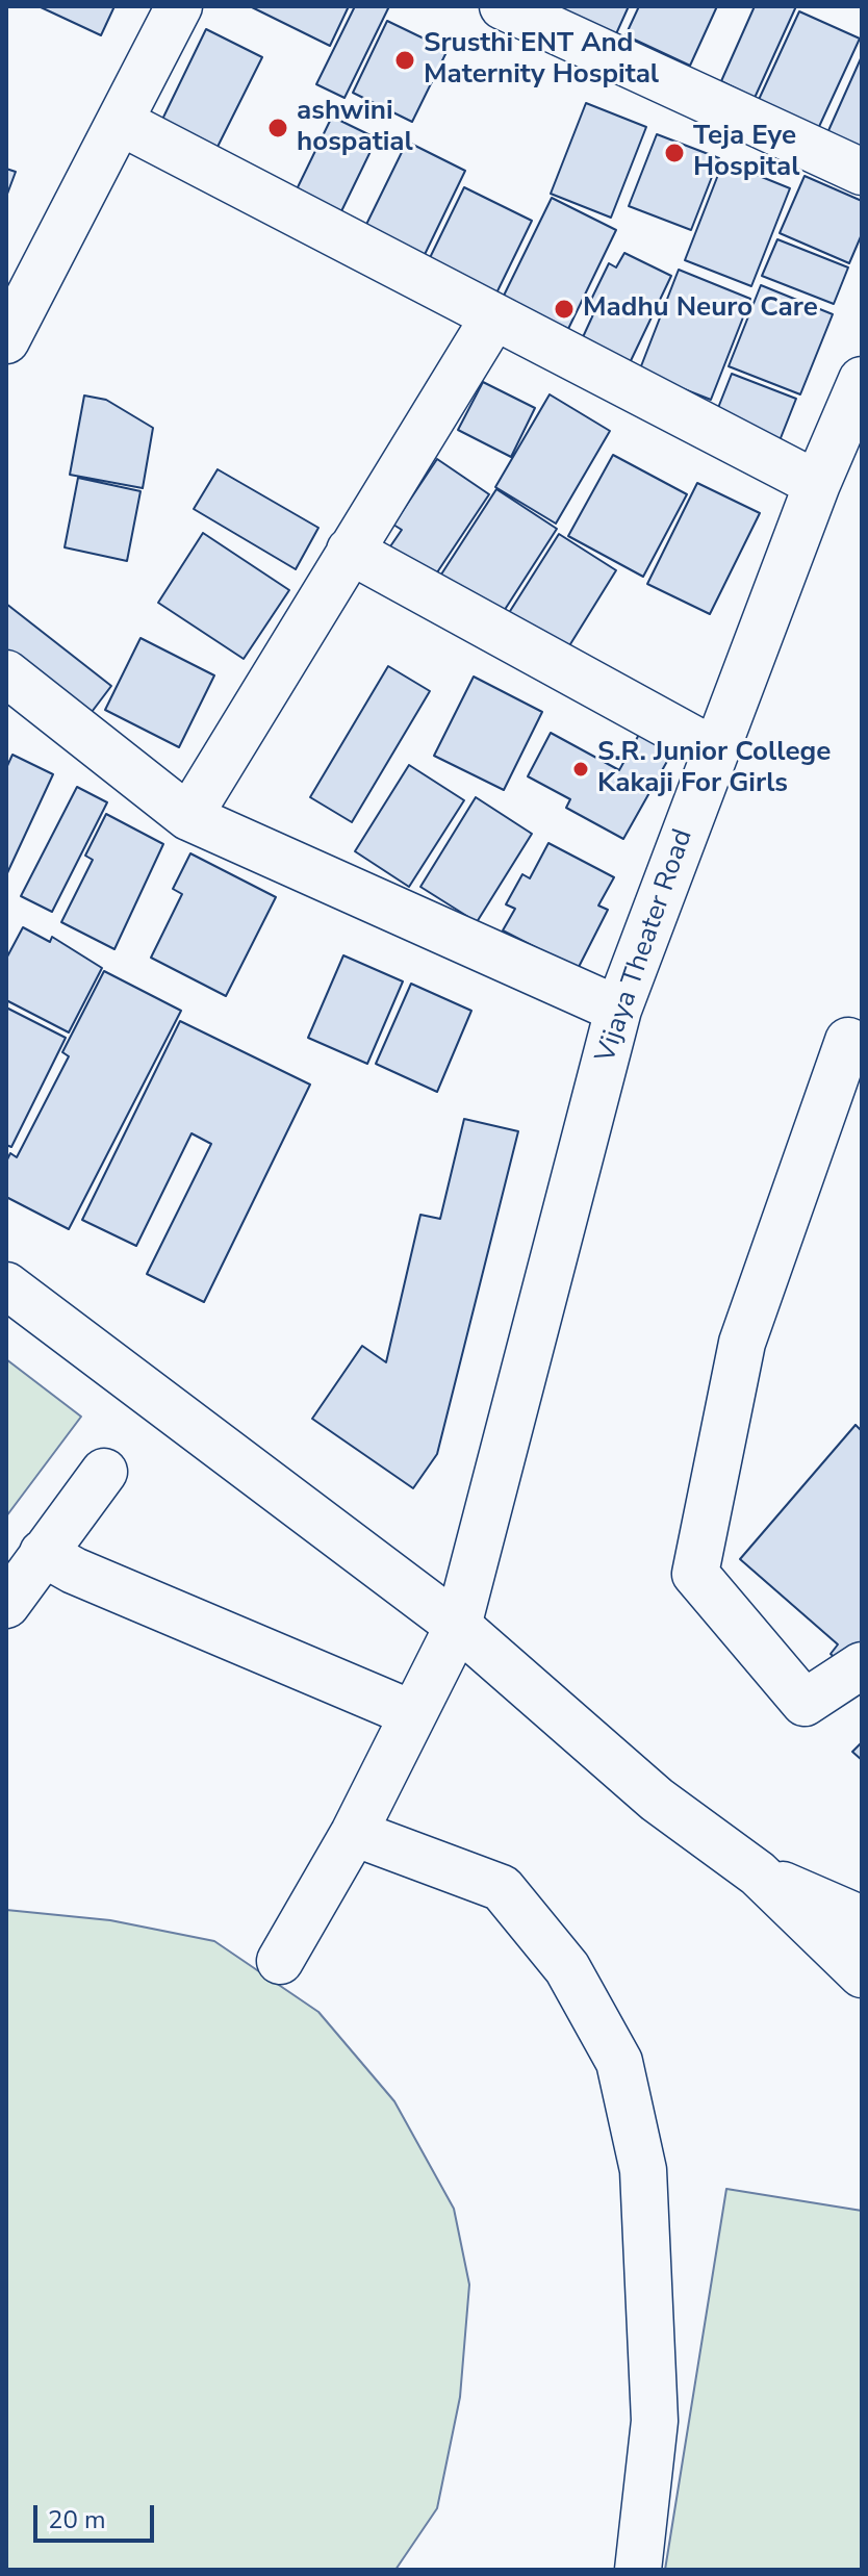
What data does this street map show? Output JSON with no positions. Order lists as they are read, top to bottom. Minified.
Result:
{"streets":{"street":["Vijaya Theater Road"]},"places":["Srusthi ENT And Maternity Hospital","ashwini hospatial","Teja Eye Hospital","Madhu Neuro Care","S.R. Junior College Kakaji For Girls"],"scale_bar":"20 m"}
